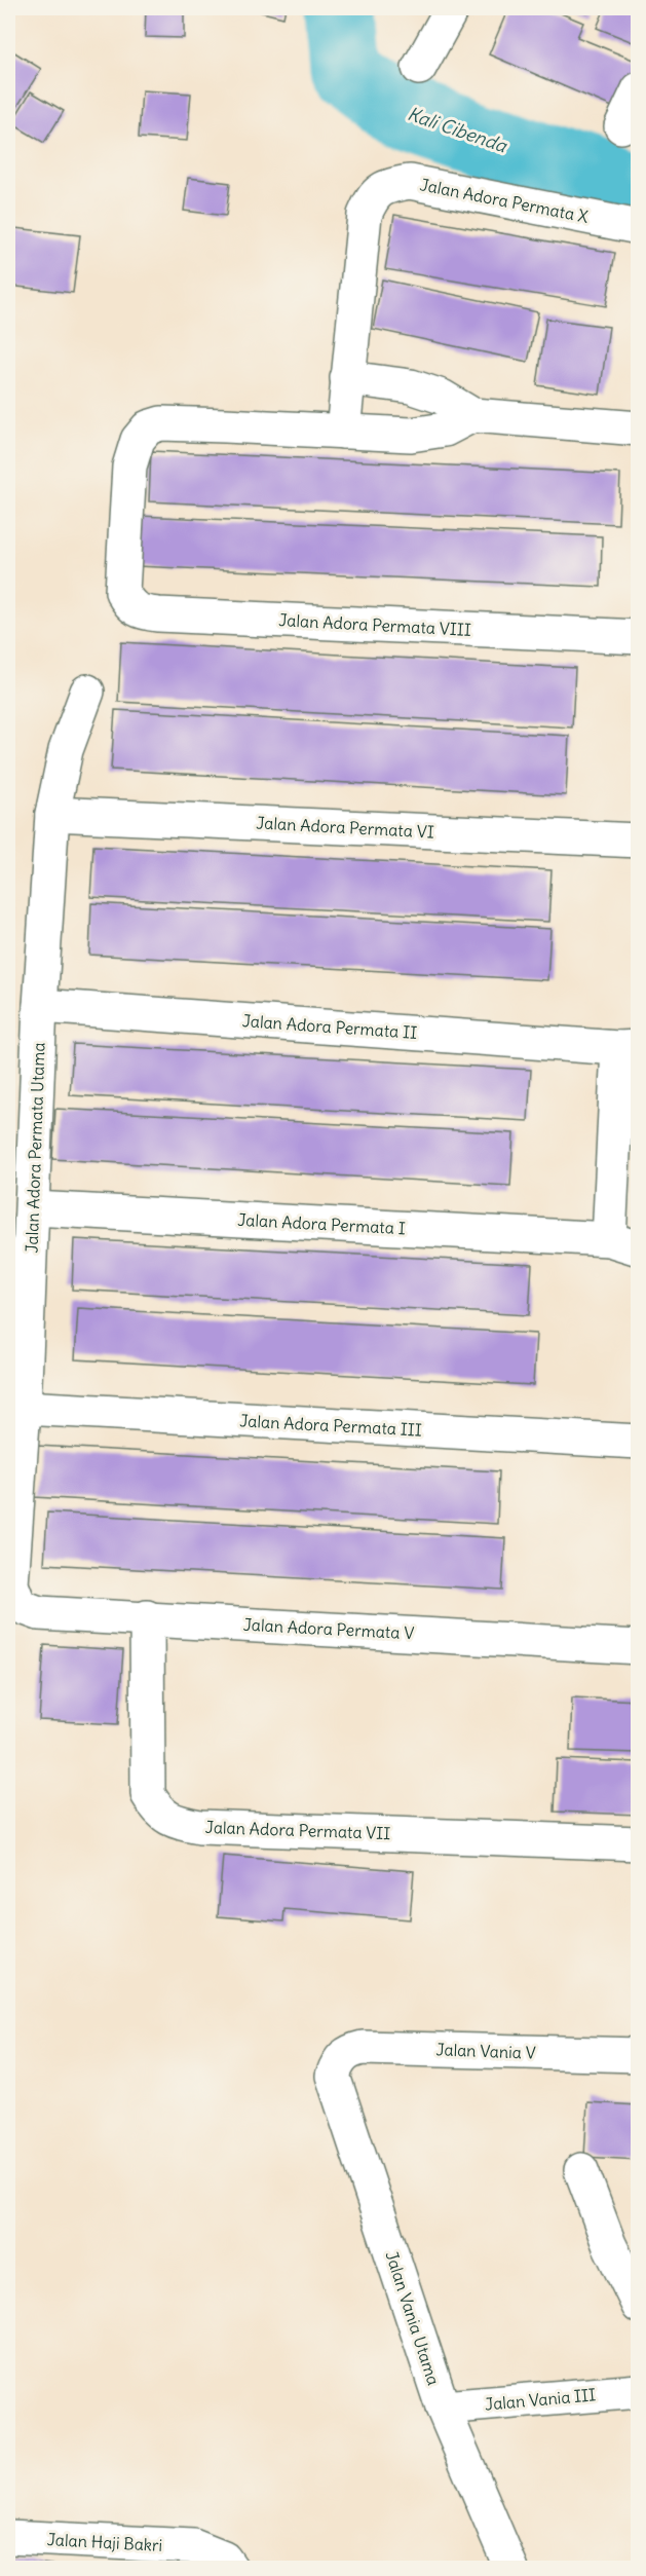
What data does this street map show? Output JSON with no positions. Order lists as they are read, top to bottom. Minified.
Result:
{"streets":{"street":["Jalan Adora Permata X","Jalan Adora Permata VIII","Jalan Adora Permata VI","Jalan Adora Permata II","Jalan Adora Permata Utama","Jalan Adora Permata I","Jalan Adora Permata III","Jalan Adora Permata V","Jalan Adora Permata VII","Jalan Vania V","Jalan Vania Utama","Jalan Vania III","Jalan Haji Bakri"]},"crossings":[["Jalan Adora Permata X","Jalan Adora Permata VIII"],["Jalan Adora Permata VI","Jalan Adora Permata Utama"],["Jalan Adora Permata II","Jalan Adora Permata Utama"],["Jalan Adora Permata Utama","Jalan Adora Permata I"],["Jalan Adora Permata Utama","Jalan Adora Permata III"],["Jalan Adora Permata Utama","Jalan Adora Permata V"],["Jalan Adora Permata V","Jalan Adora Permata VII"],["Jalan Vania V","Jalan Vania Utama"],["Jalan Vania Utama","Jalan Vania III"]],"water":["Kali Cibenda"]}
